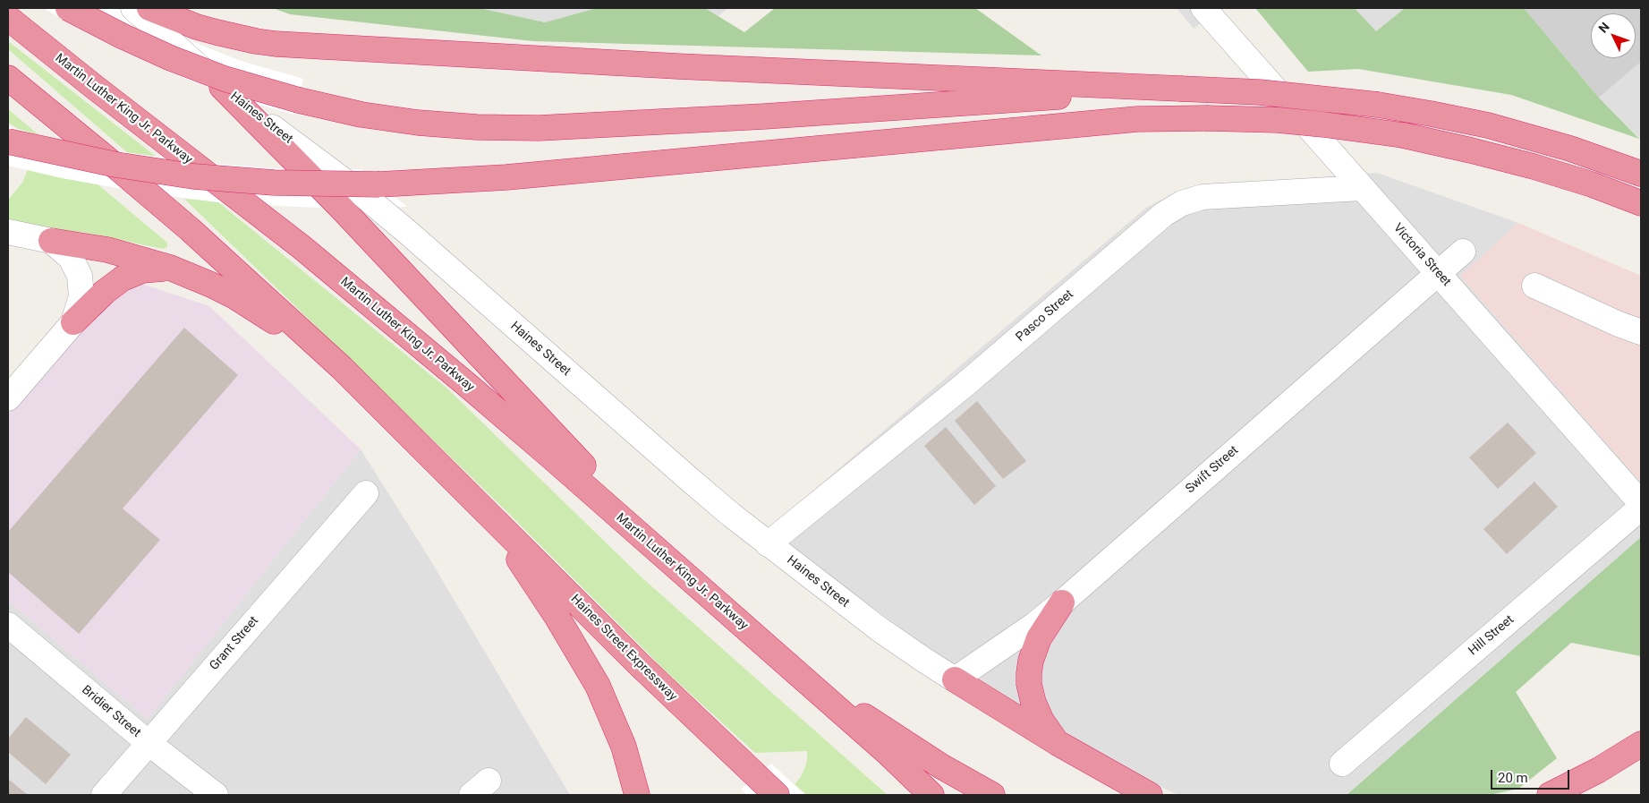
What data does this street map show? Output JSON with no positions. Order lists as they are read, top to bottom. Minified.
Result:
{"streets":{"highway":["Martin Luther King Jr. Parkway","Haines Street Expressway"],"street":["Haines Street","Victoria Street","Pasco Street","Swift Street","Hill Street","Grant Street","Bridier Street"]},"crossings":[["Haines Street","Pasco Street"],["Haines Street","Swift Street"],["Victoria Street","Pasco Street"],["Victoria Street","Swift Street"],["Grant Street","Bridier Street"]],"scale_bar":"20 m","north":"top left"}
